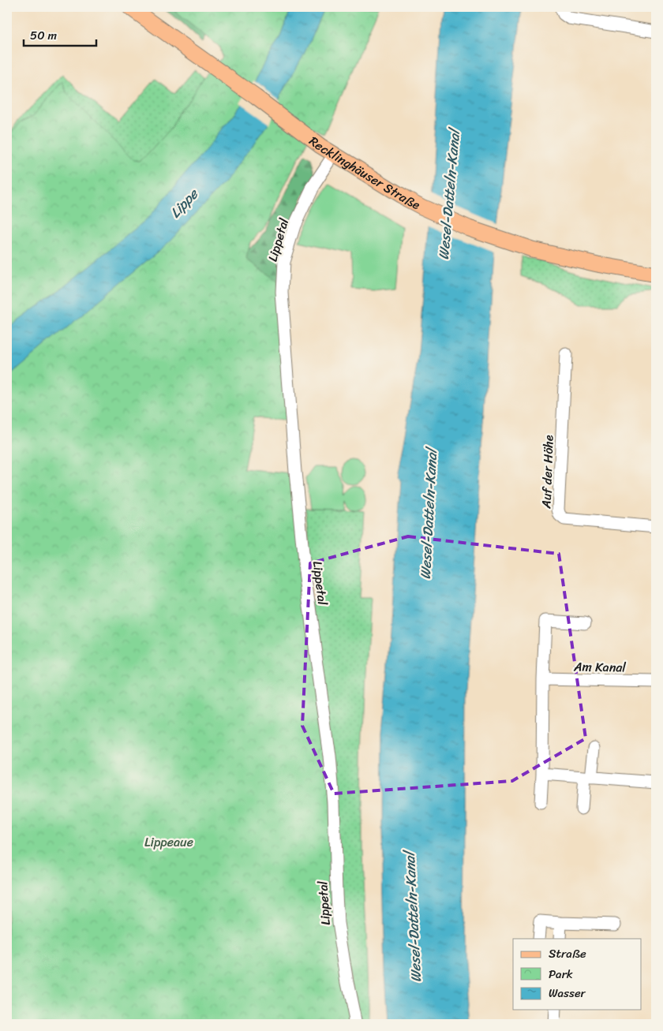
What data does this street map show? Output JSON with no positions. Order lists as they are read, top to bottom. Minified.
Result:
{"streets":{"main road":["Recklinghäuser Straße"],"street":["Lippetal","Auf der Höhe","Am Kanal"]},"crossings":[["Recklinghäuser Straße","Lippetal"]],"water":["Wesel-Datteln-Kanal","Lippe"],"parks":["Lippeaue"],"legend":["Straße","Park","Wasser"],"scale_bar":"50 m"}
